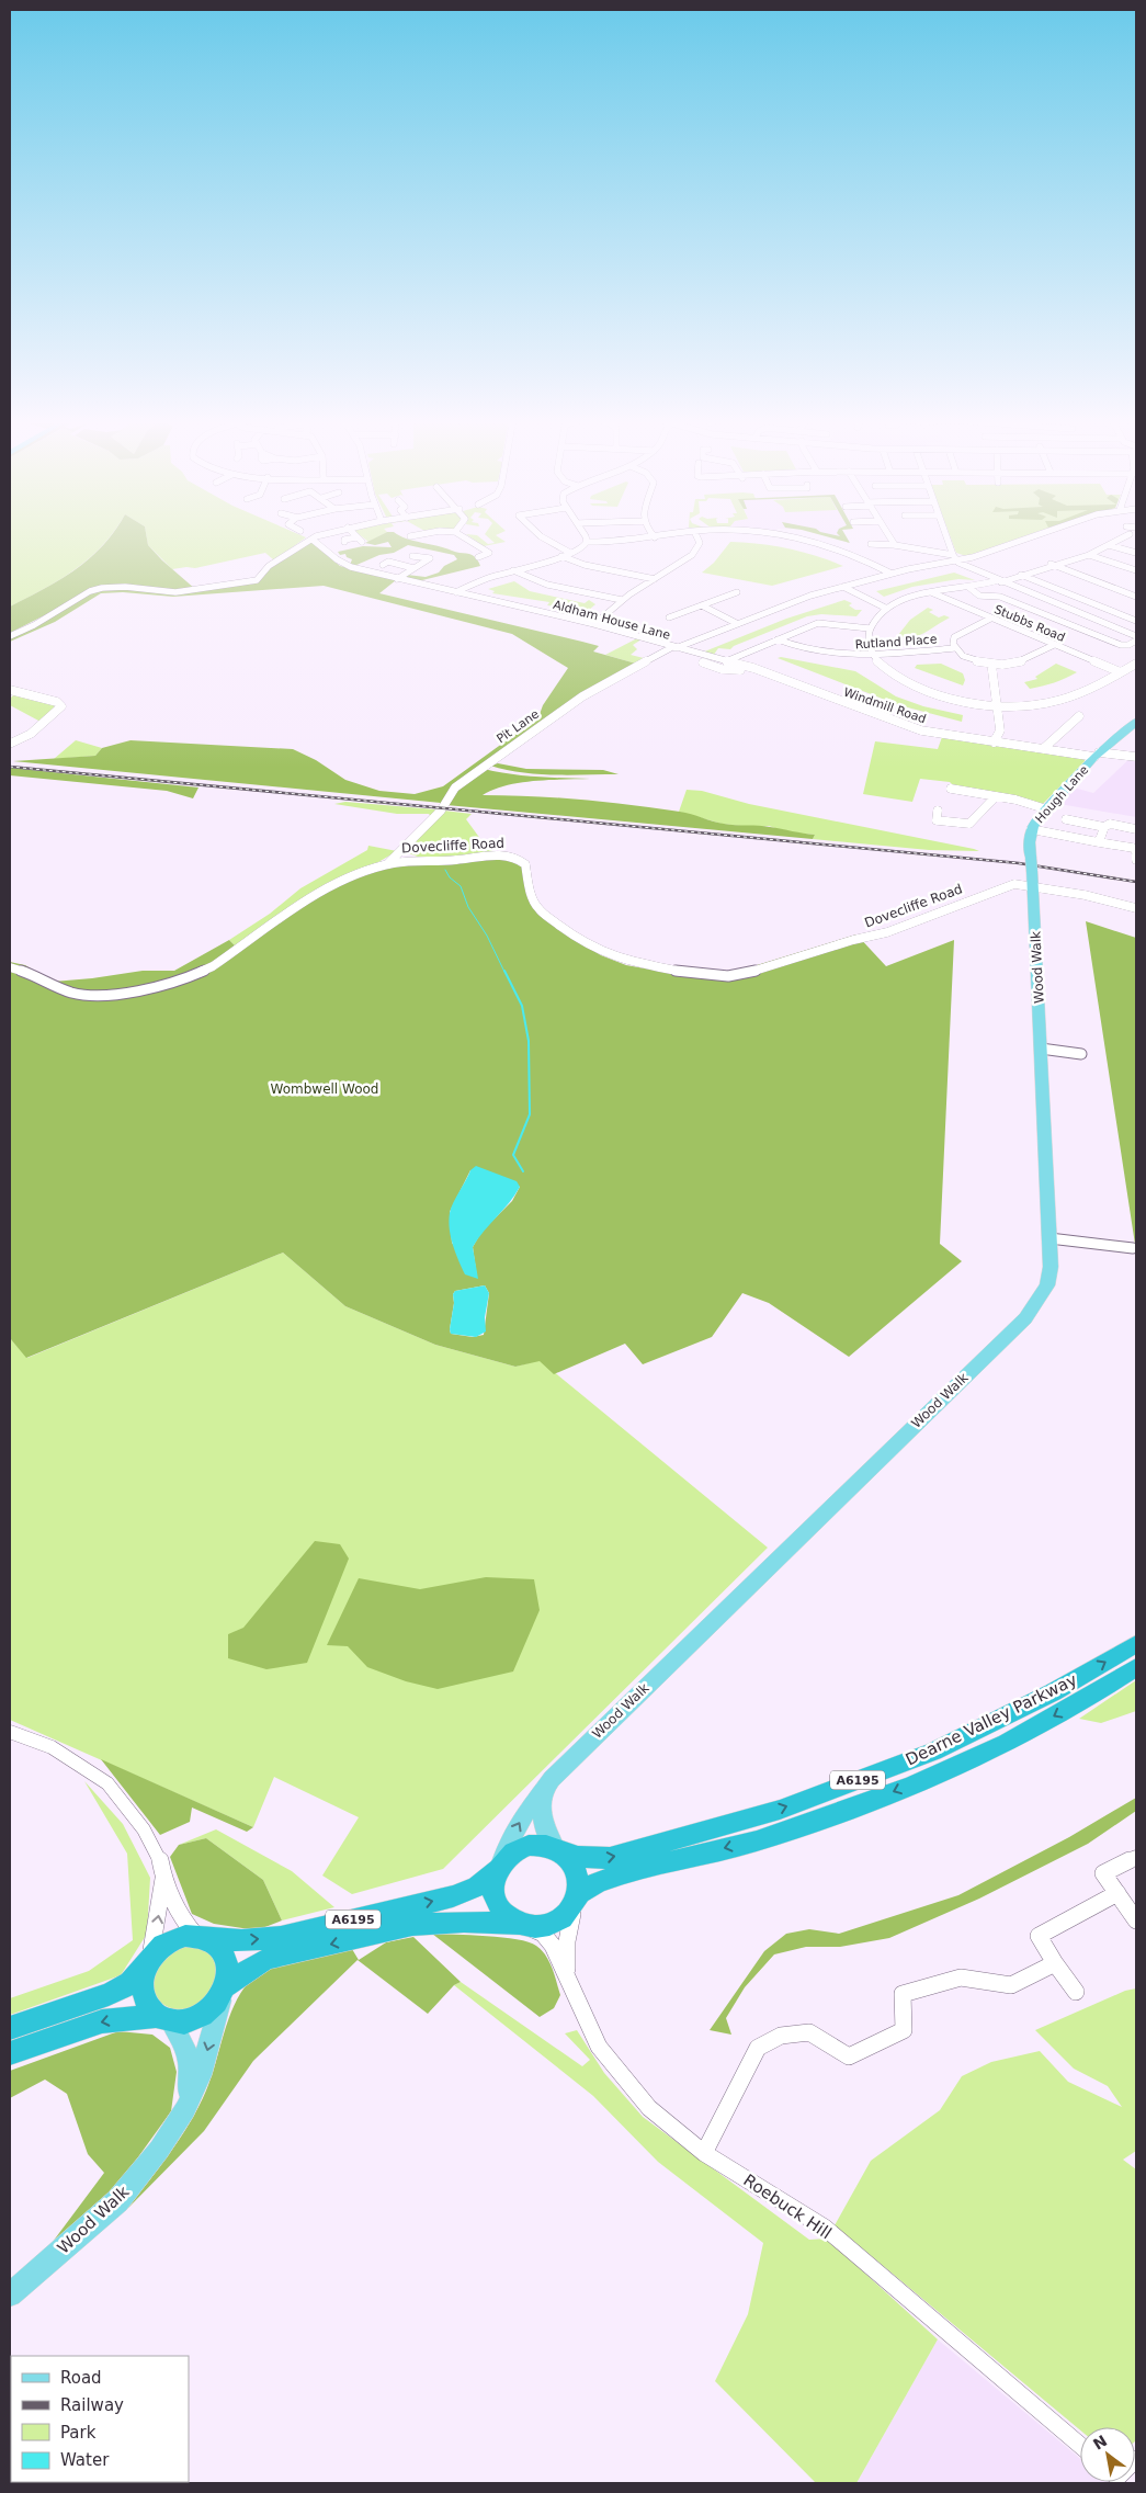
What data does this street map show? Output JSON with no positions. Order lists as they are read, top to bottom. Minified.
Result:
{"streets":{"highway":["Dearne Valley Parkway","A6195"],"main road":["Hough Lane","Wood Walk"],"street":["Aldham House Lane","Stubbs Road","Rutland Place","Windmill Road","Pit Lane","Dovecliffe Road","Roebuck Hill"]},"crossings":[["Aldham House Lane","Windmill Road"],["Aldham House Lane","Pit Lane"],["Windmill Road","Pit Lane"],["Windmill Road","Hough Lane"],["Pit Lane","Dovecliffe Road"],["Hough Lane","Dovecliffe Road"],["Hough Lane","Wood Walk"],["Dovecliffe Road","Wood Walk"],["Wood Walk","Dearne Valley Parkway"],["Wood Walk","A6195"],["Wood Walk","Roebuck Hill"],["Dearne Valley Parkway","A6195"],["Dearne Valley Parkway","Roebuck Hill"],["A6195","Roebuck Hill"]],"parks":["Wombwell Wood"],"legend":["Road","Railway","Park","Water"],"north":"top left"}
